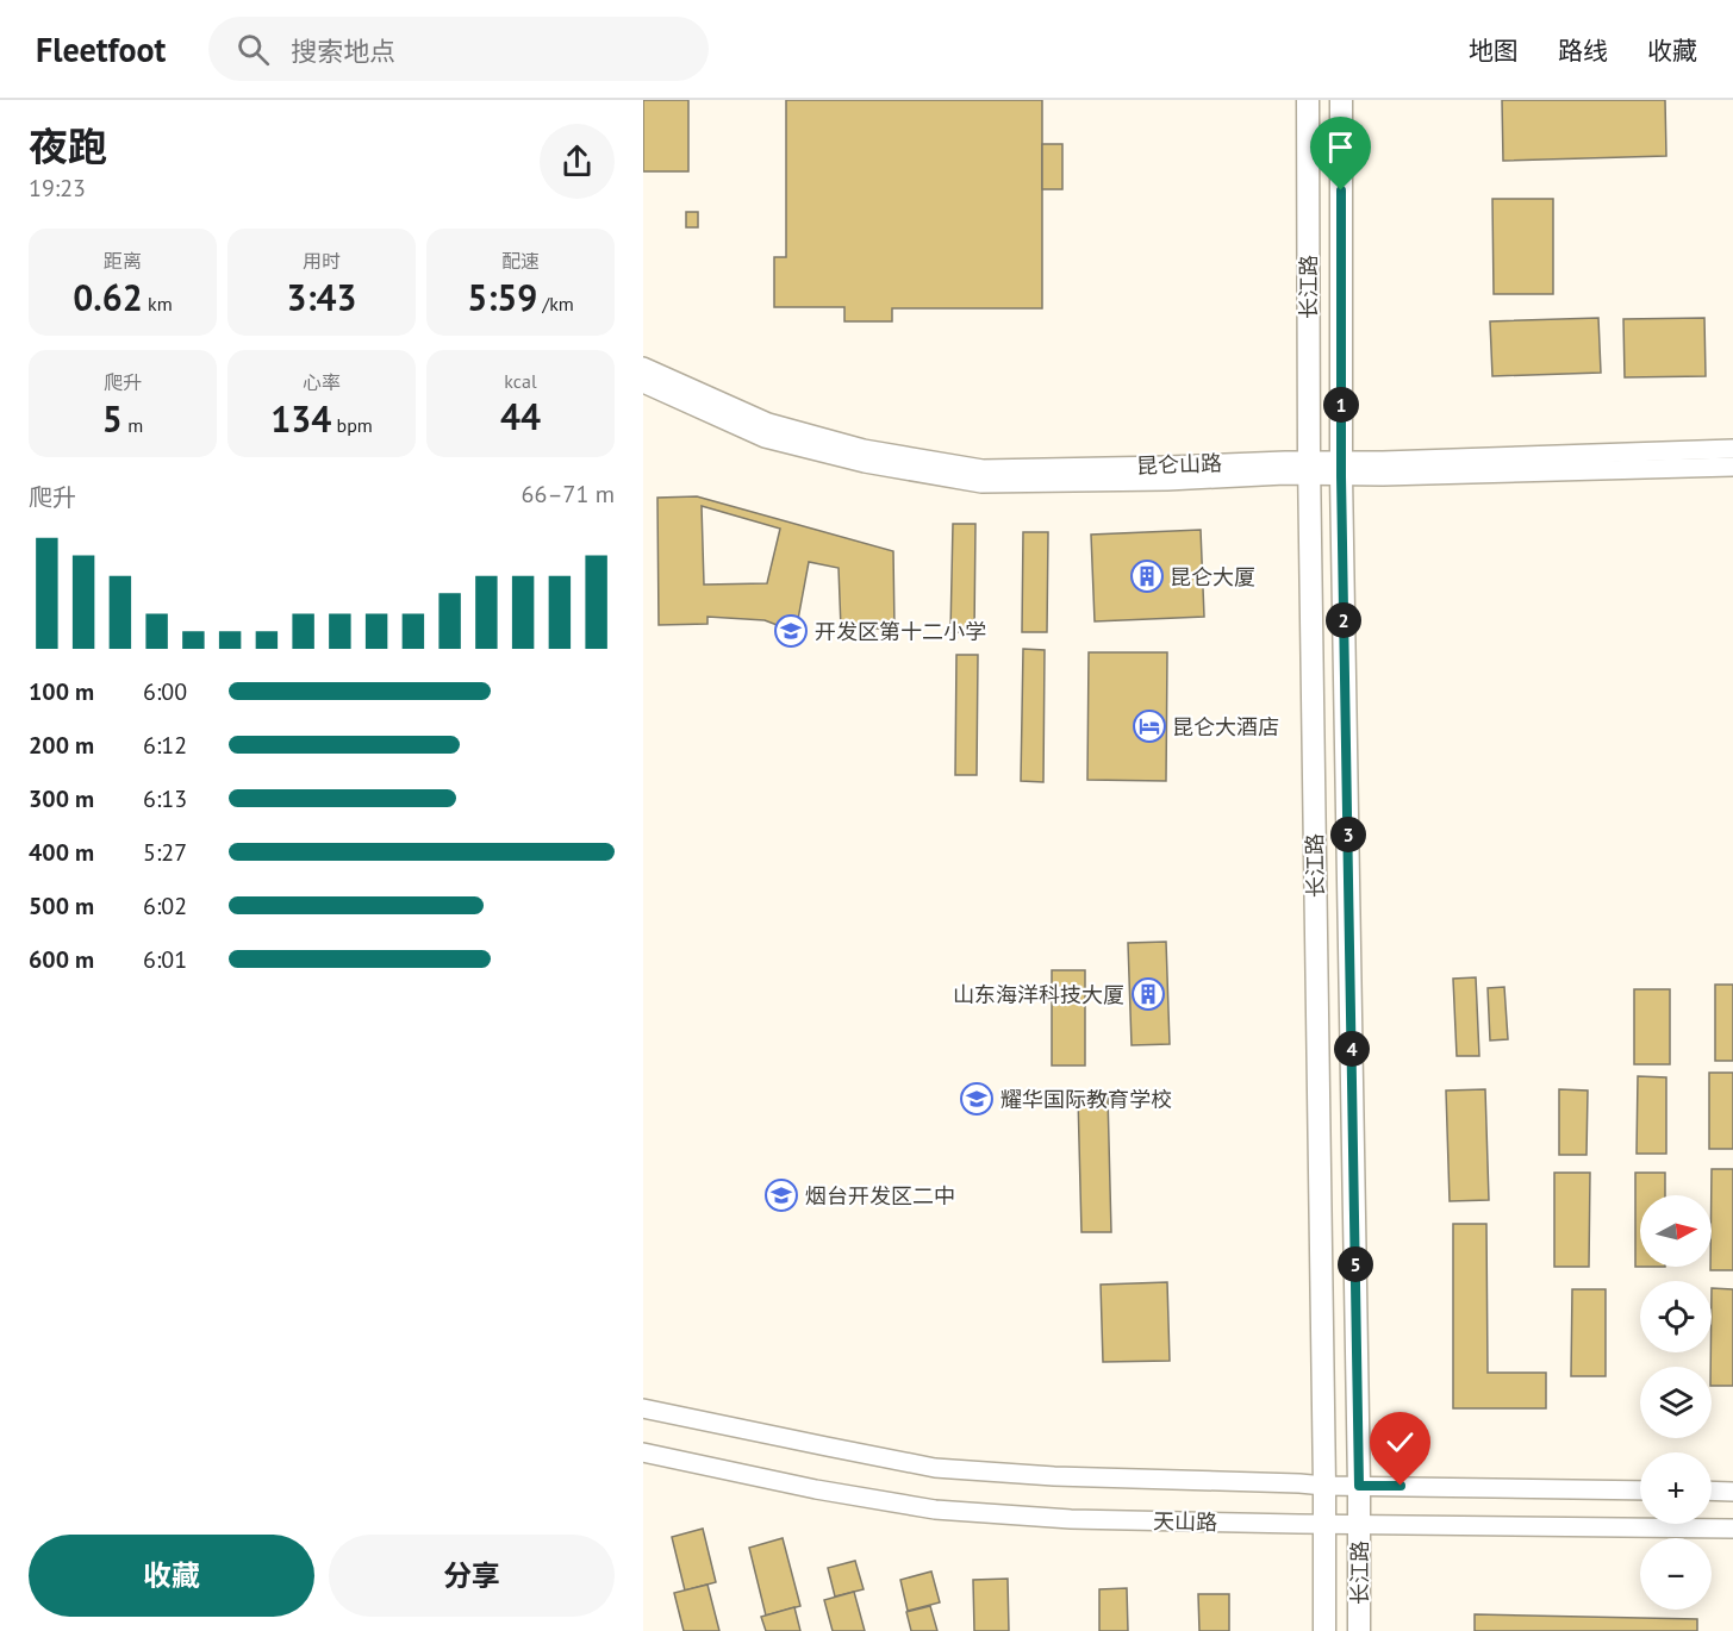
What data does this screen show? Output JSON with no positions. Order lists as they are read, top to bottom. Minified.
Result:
{"streets":{"main road":["长江路"],"street":["昆仑山路","天山路"]},"crossings":[["长江路","昆仑山路"],["长江路","天山路"]],"places":{"building":["昆仑大厦","山东海洋科技大厦"],"school or university":["开发区第十二小学","耀华国际教育学校","烟台开发区二中"],"hotel":["昆仑大酒店"]},"north":"right","page":{"header":"Fleetfoot","search":"搜索地点","nav":["地图","路线","收藏"],"heading":["夜跑","19:23"],"stats":[["距离","0.62 km"],["用时","3:43"],["配速","5:59 /km"],["爬升","5 m"],["心率","134 bpm"],["kcal","44"]],"pins":["1","2","3","4","5"],"chart":["爬升","66–71 m"],"list":[{"name":"100 m","note":"6:00"},{"name":"200 m","note":"6:12"},{"name":"300 m","note":"6:13"},{"name":"400 m","note":"5:27"},{"name":"500 m","note":"6:02"},{"name":"600 m","note":"6:01"}],"map_buttons":["+","−"],"buttons":["收藏","分享"]}}
